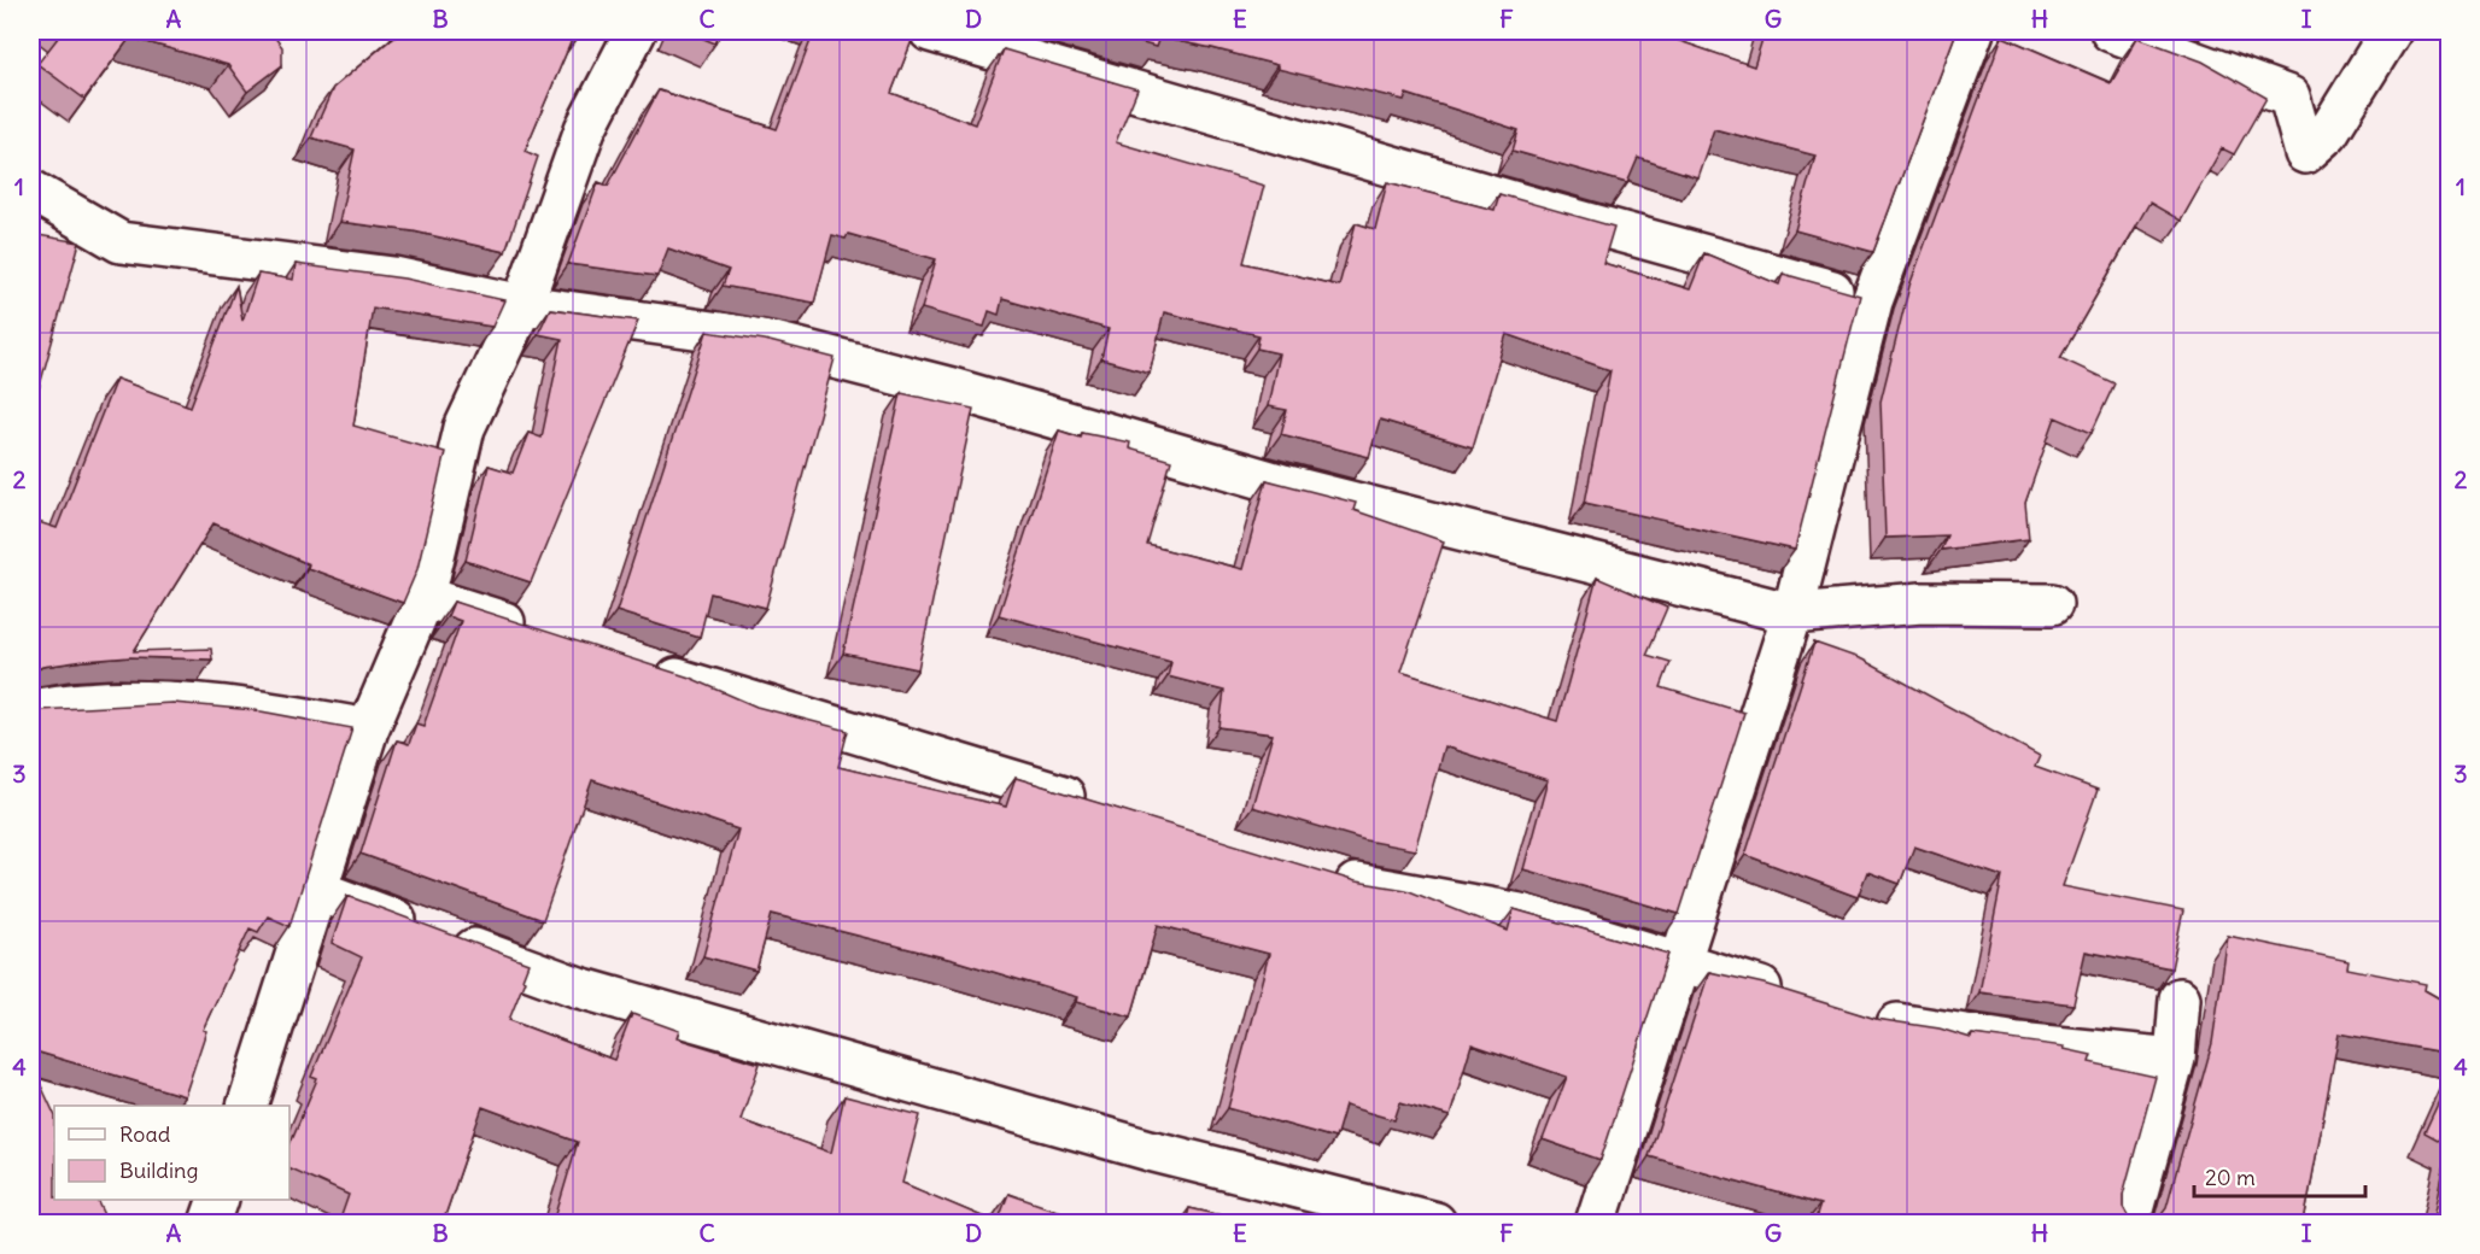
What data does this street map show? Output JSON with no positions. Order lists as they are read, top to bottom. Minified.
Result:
{"legend":["Road","Building"],"scale_bar":"20 m","grid":{"columns":["A","B","C","D","E","F","G","H","I"],"rows":["1","2","3","4"]}}
